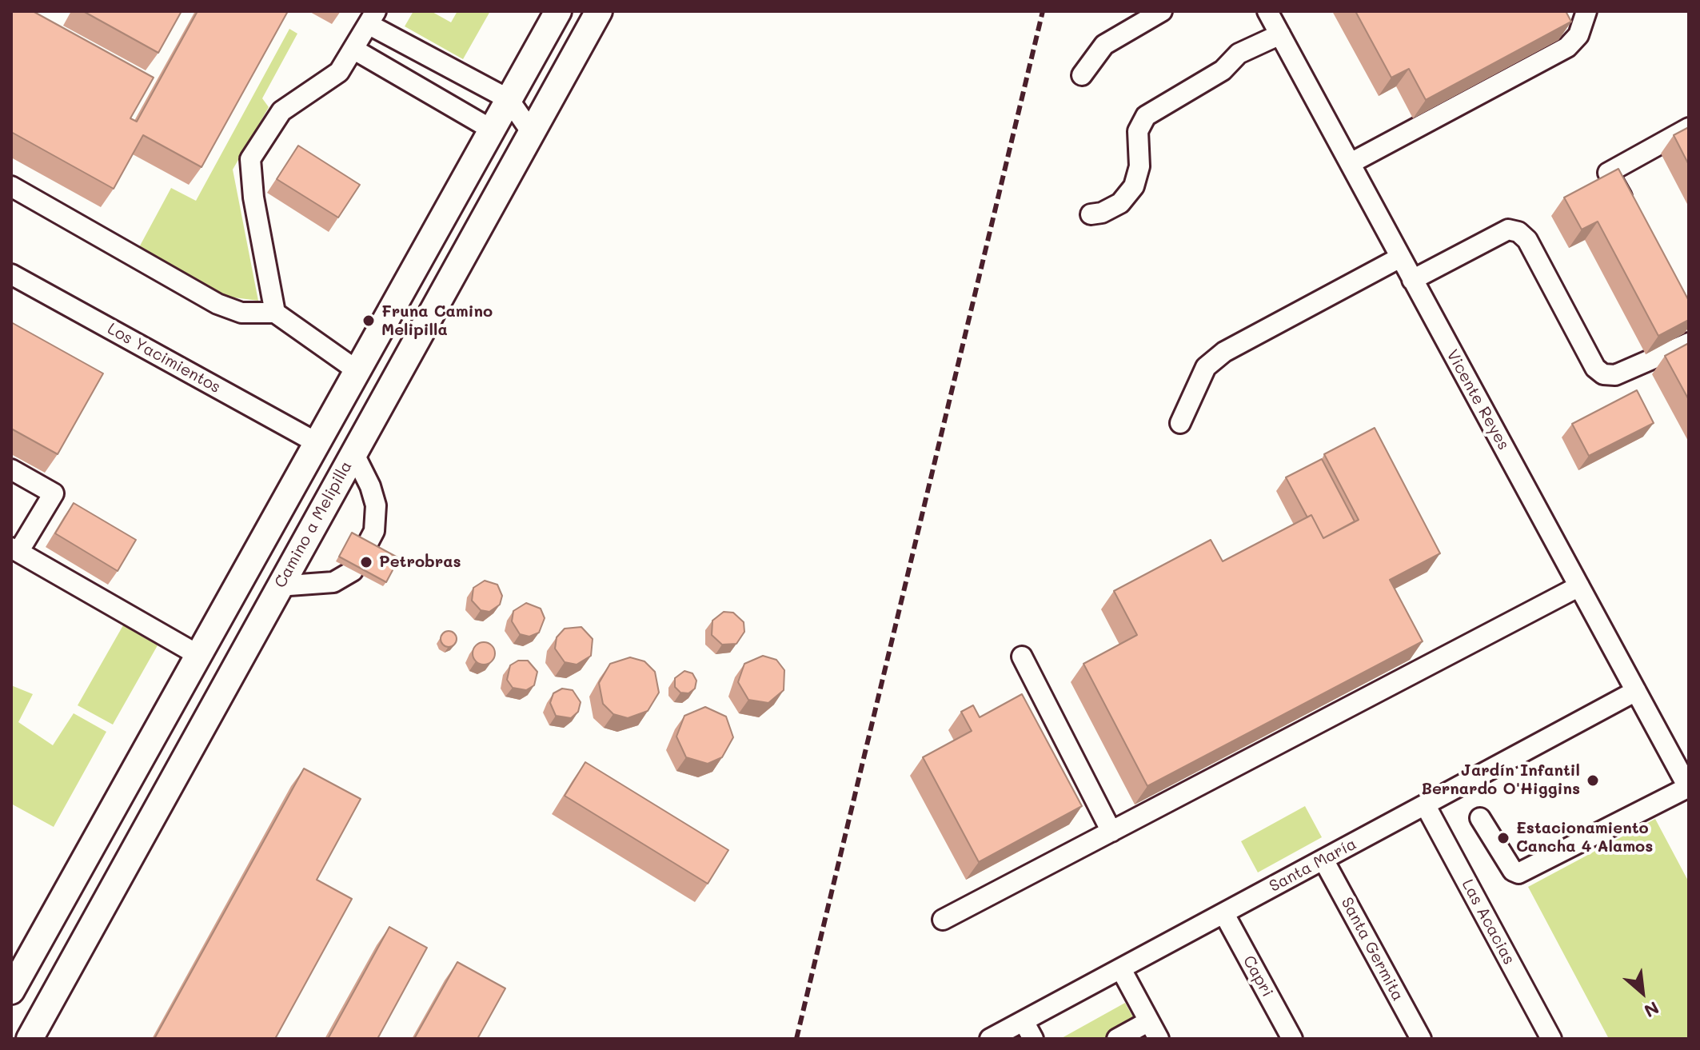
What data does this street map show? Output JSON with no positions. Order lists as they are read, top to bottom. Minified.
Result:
{"streets":{"main road":["Camino a Melipilla"],"street":["Los Yacimientos","Vicente Reyes","Santa María","Las Acacias","Santa Germita","Capri"]},"crossings":[["Vicente Reyes","Santa María"],["Santa María","Las Acacias"],["Santa María","Santa Germita"],["Santa María","Capri"]],"places":["Fruna Camino Melipilla","Petrobras","Jardín Infantil Bernardo O'Higgins","Estacionamiento Cancha 4 Alamos"],"north":"bottom right"}
